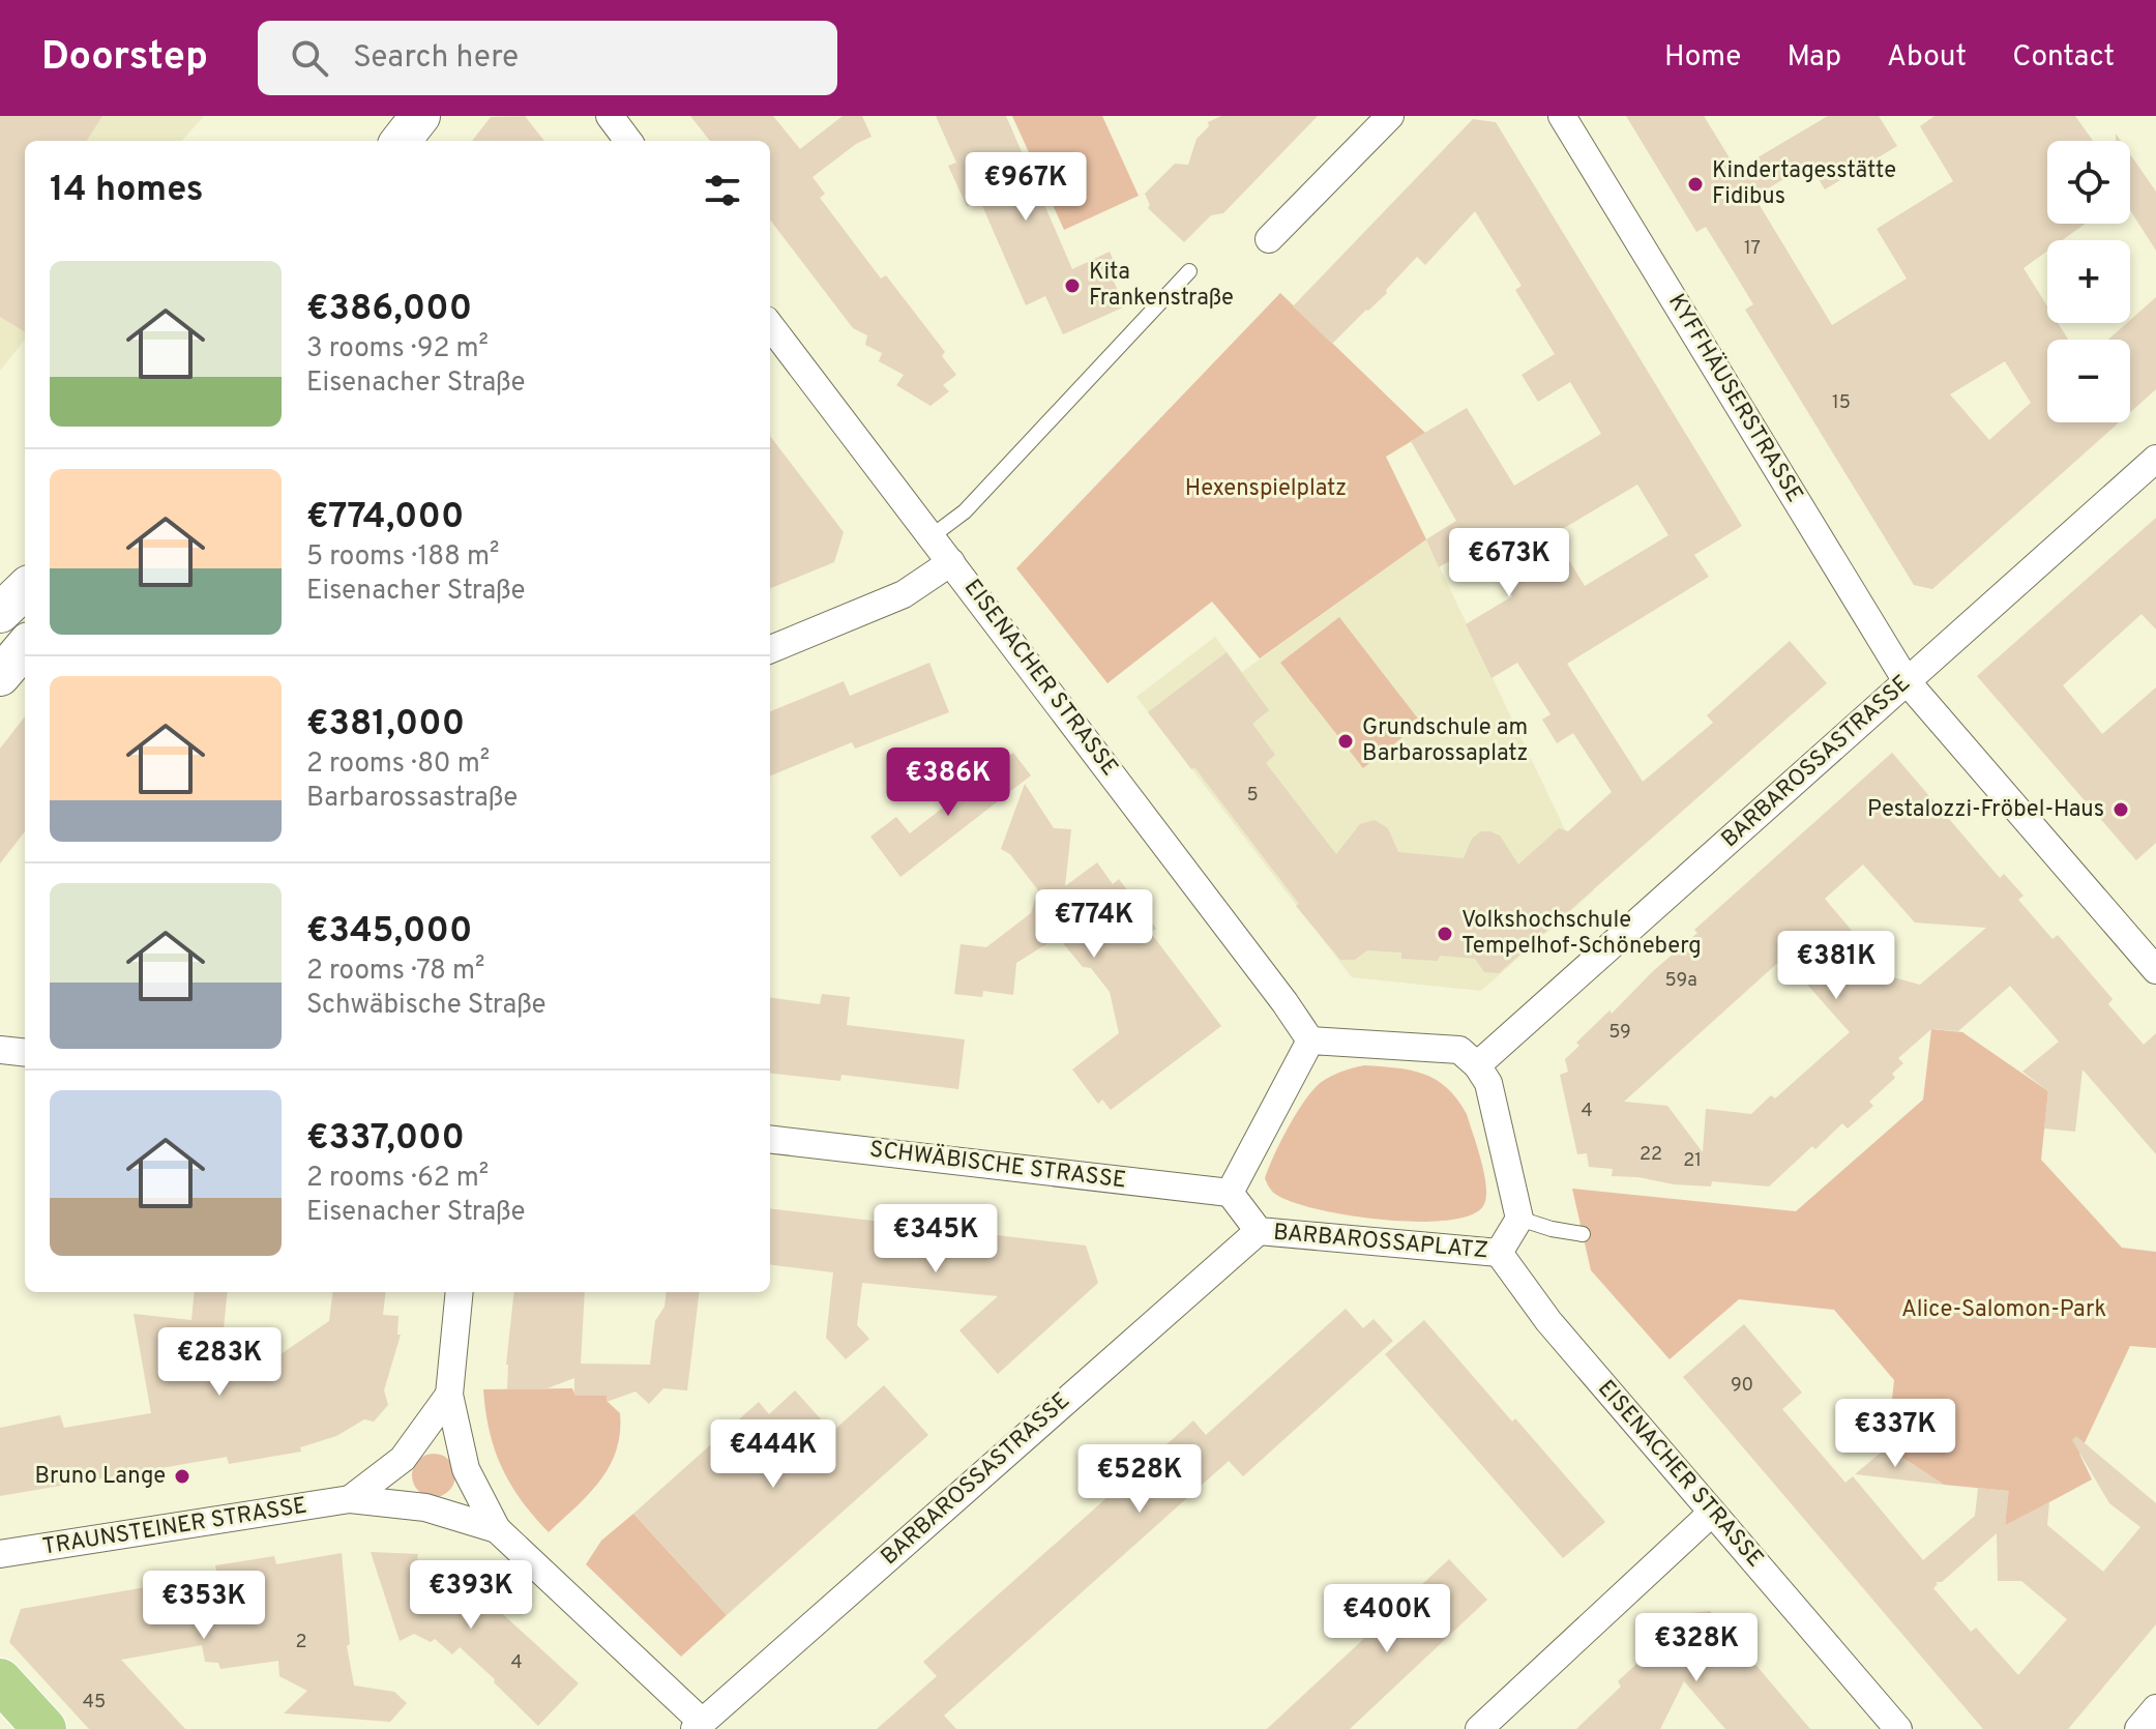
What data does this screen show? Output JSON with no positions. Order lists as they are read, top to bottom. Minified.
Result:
{"streets":{"street":["KYFFHÄUSERSTRASSE","EISENACHER STRASSE","BARBAROSSASTRASSE","SCHWÄBISCHE STRASSE","BARBAROSSAPLATZ","TRAUNSTEINER STRASSE"]},"crossings":[["KYFFHÄUSERSTRASSE","BARBAROSSASTRASSE"],["EISENACHER STRASSE","BARBAROSSAPLATZ"],["BARBAROSSASTRASSE","BARBAROSSAPLATZ"],["BARBAROSSASTRASSE","TRAUNSTEINER STRASSE"],["SCHWÄBISCHE STRASSE","BARBAROSSAPLATZ"]],"parks":["Hexenspielplatz","Alice-Salomon-Park"],"places":["Kindertagesstätte Fidibus","Kita Frankenstraße","Grundschule am Barbarossaplatz","Pestalozzi-Fröbel-Haus","Volkshochschule Tempelhof-Schöneberg","Bruno Lange"],"house_numbers":["17","15","5","59a","59","4","22","21","90","2","4","45"],"page":{"header":"Doorstep","search":"Search here","nav":["Home","Map","About","Contact"],"map_buttons":["+","−"],"heading":"14 homes","price":["€967K","€673K","€386K","€774K","€381K","€345K","€283K","€337K","€444K","€528K","€393K","€353K","€400K","€328K"],"list":[{"name":"€386,000","note":"3 rooms · 92 m² · Eisenacher Straße"},{"name":"€774,000","note":"5 rooms · 188 m² · Eisenacher Straße"},{"name":"€381,000","note":"2 rooms · 80 m² · Barbarossastraße"},{"name":"€345,000","note":"2 rooms · 78 m² · Schwäbische Straße"},{"name":"€337,000","note":"2 rooms · 62 m² · Eisenacher Straße"}]}}
